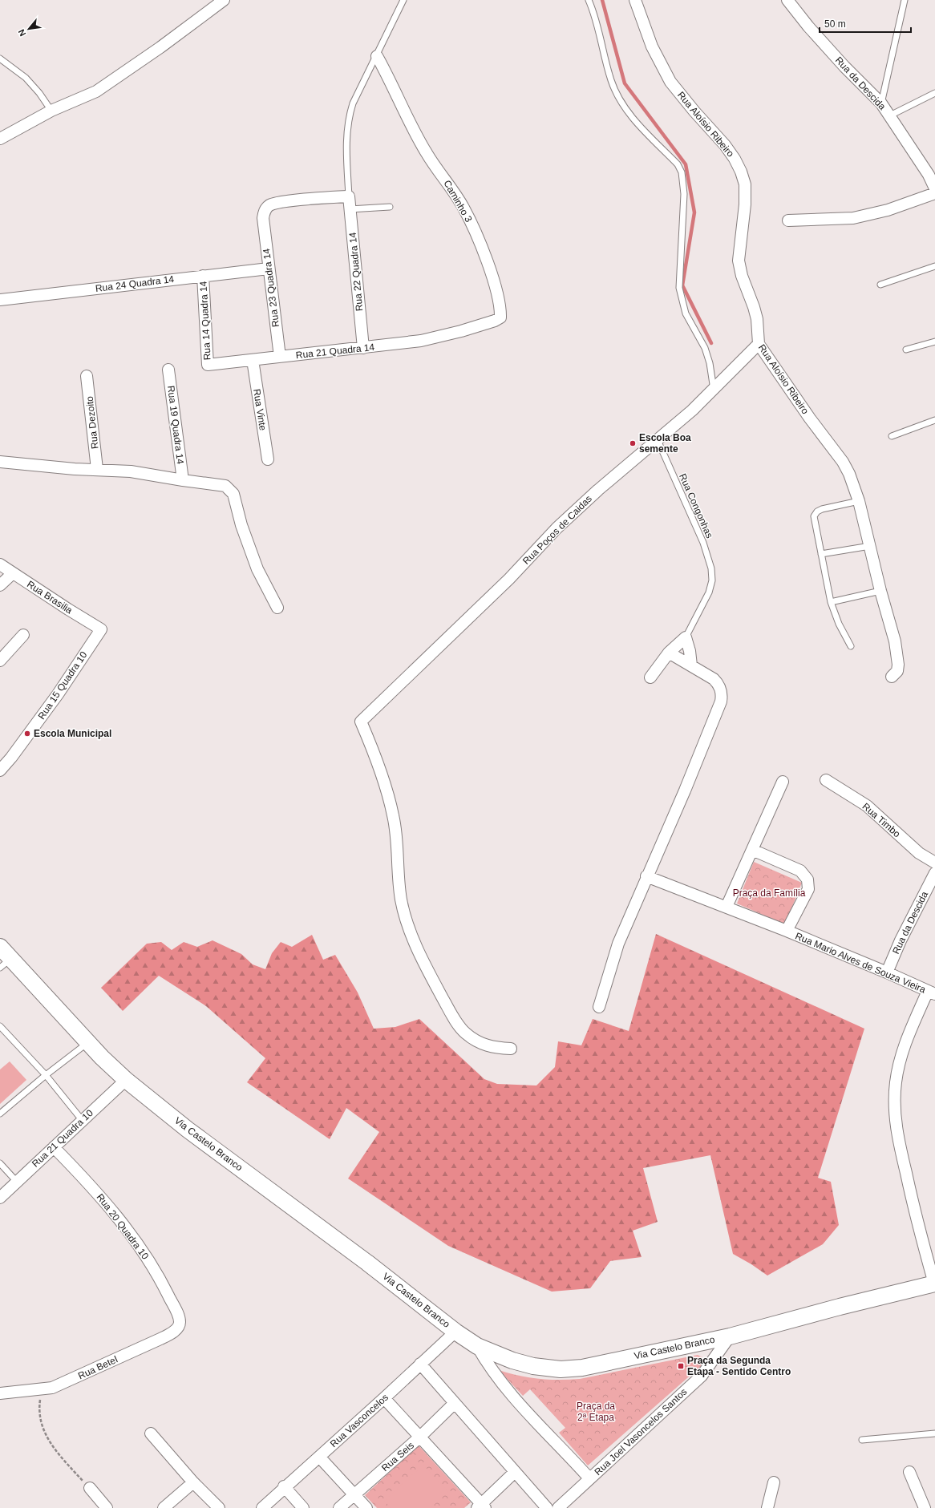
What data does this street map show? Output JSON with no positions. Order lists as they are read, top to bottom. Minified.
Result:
{"streets":{"main road":["Via Castelo Branco"],"street":["Rua da Descida","Rua Aloísio Ribeiro","Caminho 3","Rua 22 Quadra 14","Rua 24 Quadra 14","Rua 23 Quadra 14","Rua 14 Quadra 14","Rua 21 Quadra 14","Rua Vinte","Rua Dezoito","Rua 19 Quadra 14","Rua Poços de Caidas","Rua Brasilia","Rua 15 Quadra 10","Rua Timbo","Rua Mario Alves de Souza Vieira","Rua 21 Quadra 10","Rua 20 Quadra 10","Rua Betel","Rua Vasconcelos","Rua Joel Vasoncelos Santos","Rua Seis"],"lane":["Rua Congonhas"]},"crossings":[["Rua da Descida","Rua Mario Alves de Souza Vieira"],["Rua Aloísio Ribeiro","Rua Poços de Caidas"],["Caminho 3","Rua 21 Quadra 14"],["Rua 22 Quadra 14","Rua 23 Quadra 14"],["Rua 22 Quadra 14","Rua 21 Quadra 14"],["Rua 24 Quadra 14","Rua 23 Quadra 14"],["Rua 24 Quadra 14","Rua 14 Quadra 14"],["Rua 23 Quadra 14","Rua 21 Quadra 14"],["Rua 14 Quadra 14","Rua 21 Quadra 14"],["Rua 21 Quadra 14","Rua Vinte"],["Rua Congonhas","Rua Poços de Caidas"],["Rua Brasilia","Rua 15 Quadra 10"],["Rua 21 Quadra 10","Via Castelo Branco"],["Rua 21 Quadra 10","Rua 20 Quadra 10"],["Via Castelo Branco","Rua Vasconcelos"],["Via Castelo Branco","Rua Joel Vasoncelos Santos"],["Rua 20 Quadra 10","Rua Betel"]],"parks":["Praça da Família","Praça da 2ª Etapa"],"places":{"other":["Escola Boa semente","Escola Municipal"],"transit":["Praça da Segunda Etapa - Sentido Centro"]},"scale_bar":"50 m","north":"bottom left"}
